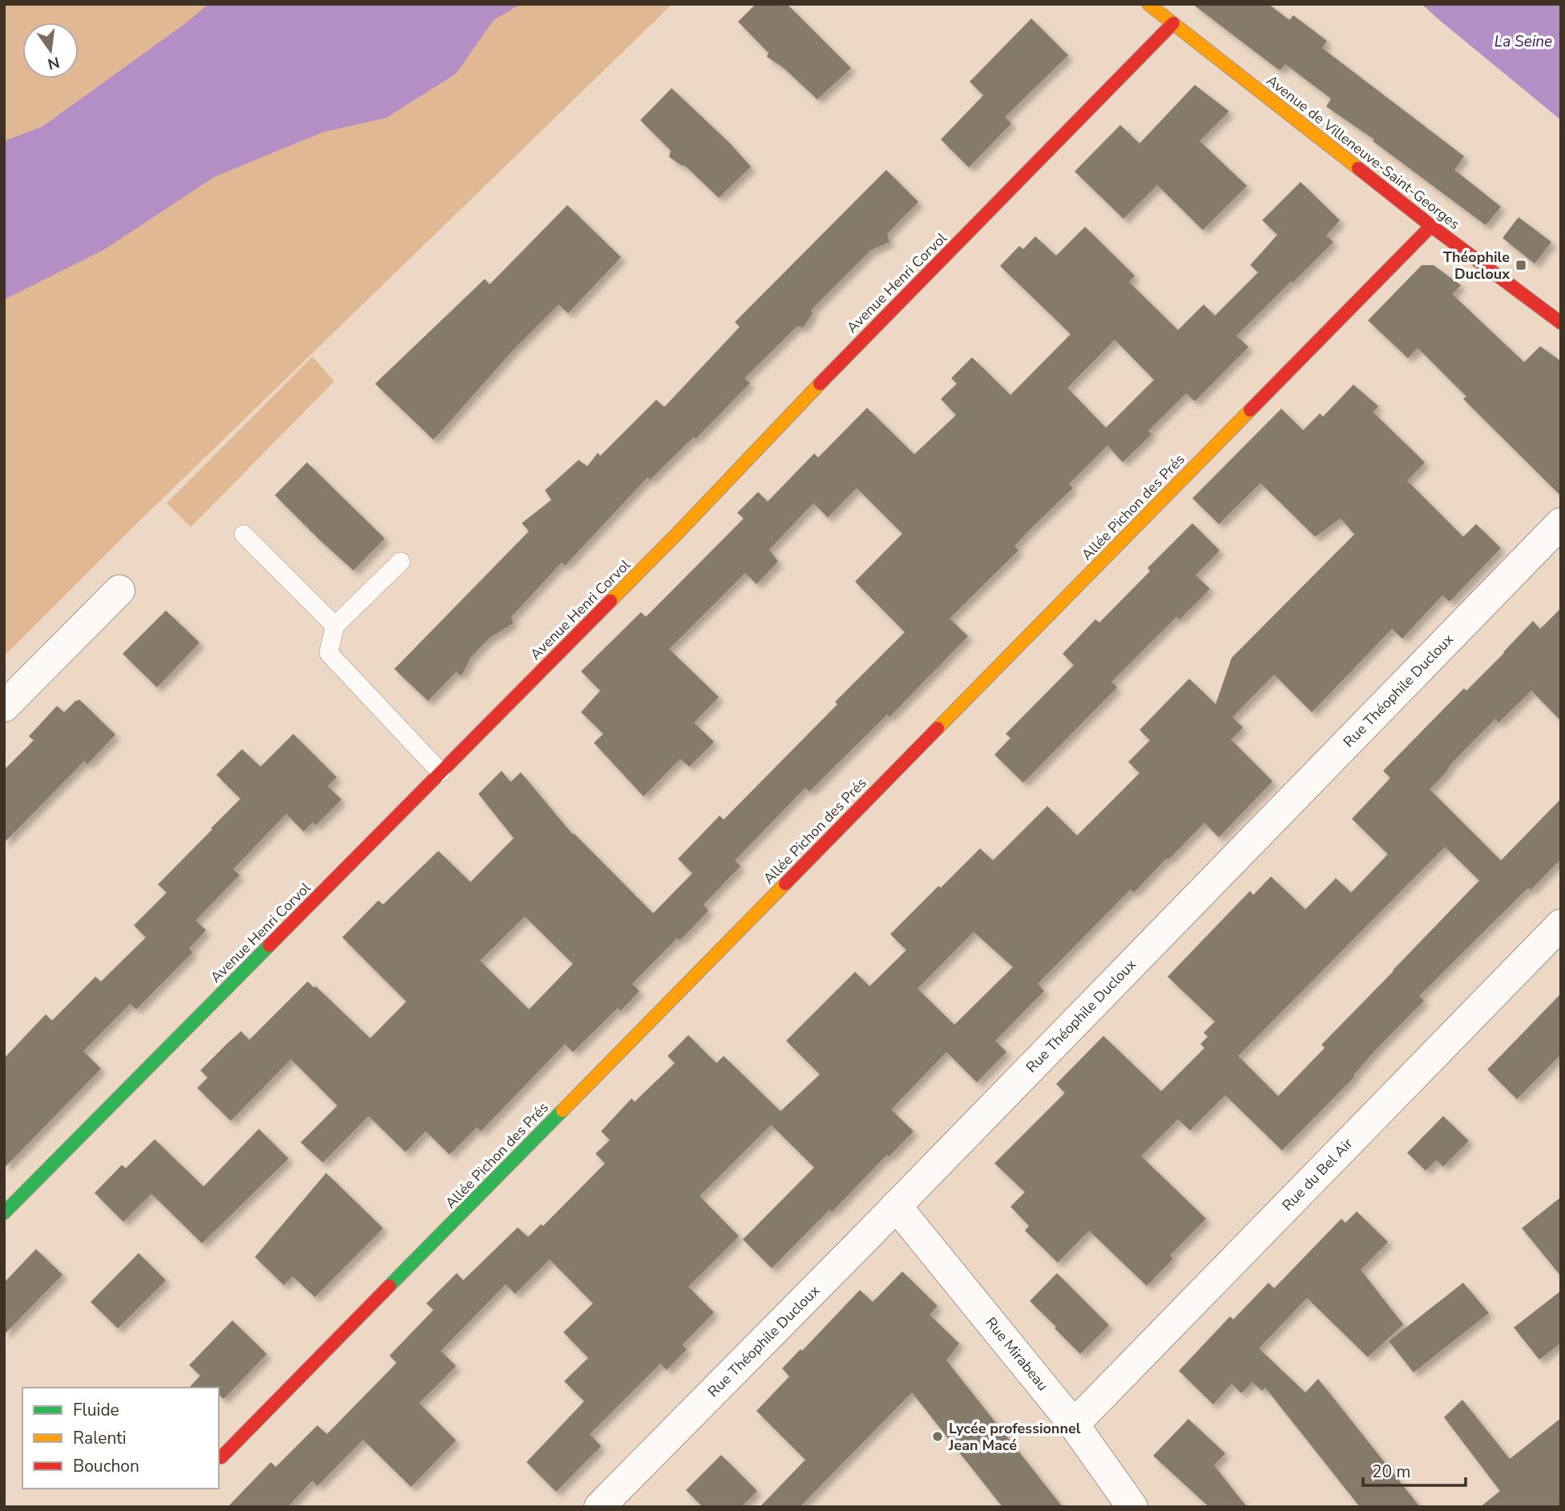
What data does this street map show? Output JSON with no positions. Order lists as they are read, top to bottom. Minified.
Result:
{"streets":{"street":["Avenue de Villeneuve-Saint-Georges","Avenue Henri Corvol","Allée Pichon des Prés","Rue Théophile Ducloux","Rue du Bel Air","Rue Mirabeau"]},"crossings":[["Avenue de Villeneuve-Saint-Georges","Avenue Henri Corvol"],["Avenue de Villeneuve-Saint-Georges","Allée Pichon des Prés"],["Rue Théophile Ducloux","Rue Mirabeau"],["Rue du Bel Air","Rue Mirabeau"]],"water":["La Seine"],"places":{"transit":["Théophile Ducloux"],"other":["Lycée professionnel Jean Macé"]},"legend":["Fluide","Ralenti","Bouchon"],"scale_bar":"20 m","north":"bottom"}
